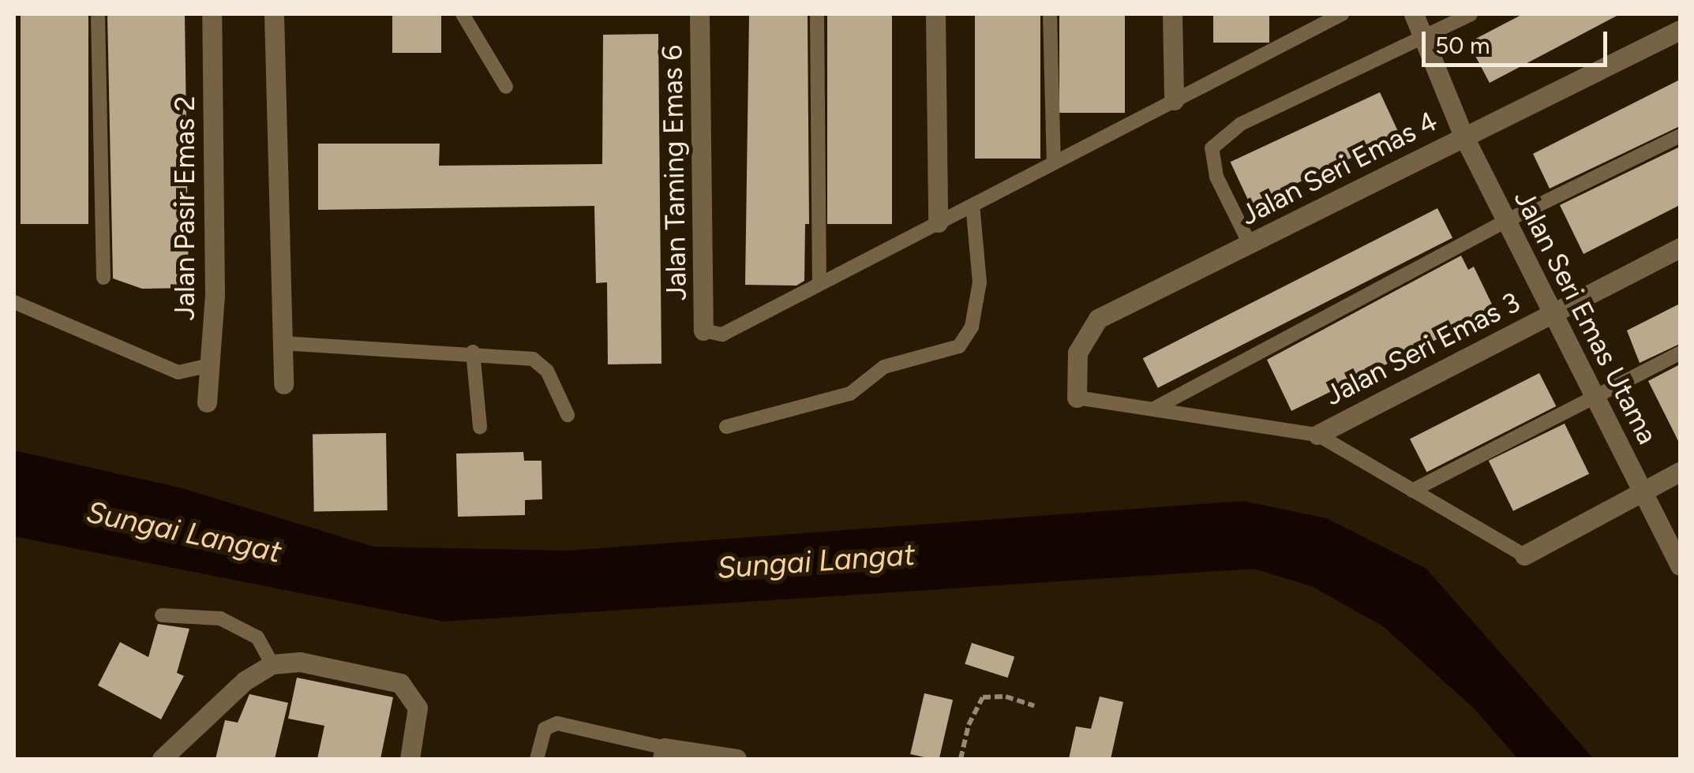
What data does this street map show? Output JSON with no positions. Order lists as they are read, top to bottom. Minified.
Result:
{"streets":{"street":["Jalan Seri Emas 4","Jalan Taming Emas 6","Jalan Pasir Emas 2","Jalan Seri Emas Utama","Jalan Seri Emas 3"]},"crossings":[["Jalan Seri Emas 4","Jalan Seri Emas Utama"],["Jalan Seri Emas Utama","Jalan Seri Emas 3"]],"water":["Sungai Langat"],"scale_bar":"50 m"}
